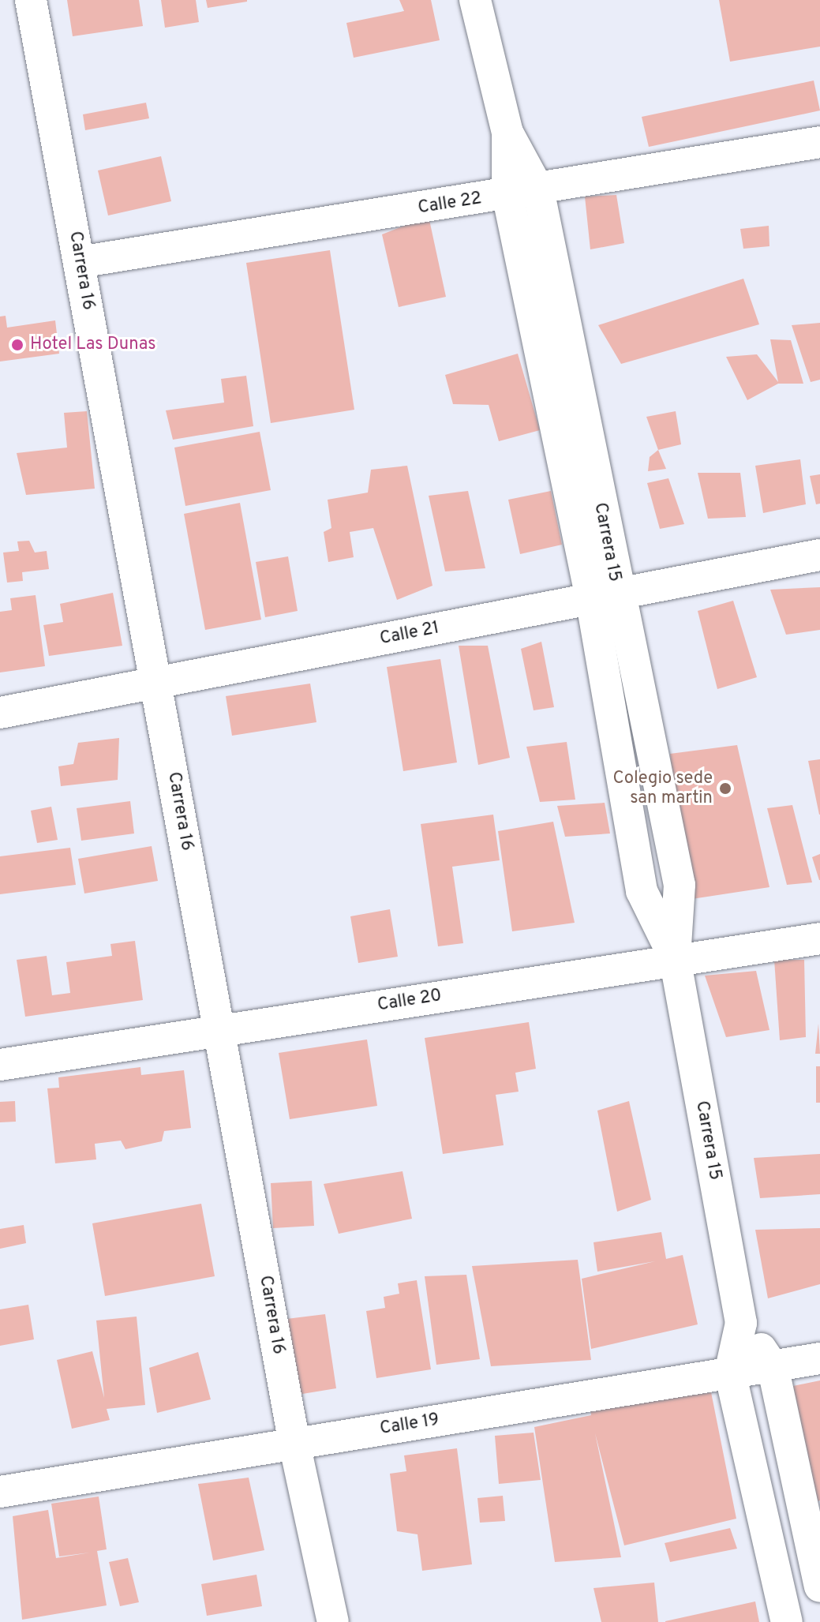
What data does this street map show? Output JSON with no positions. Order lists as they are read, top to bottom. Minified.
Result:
{"streets":{"street":["Calle 22","Carrera 16","Carrera 15","Calle 21","Calle 20","Calle 19"]},"crossings":[["Calle 22","Carrera 16"],["Calle 22","Carrera 15"],["Carrera 16","Calle 21"],["Carrera 16","Calle 20"],["Carrera 16","Calle 19"],["Carrera 15","Calle 21"],["Carrera 15","Calle 20"],["Carrera 15","Calle 19"]],"places":["Hotel Las Dunas","Colegio sede san martin"]}
